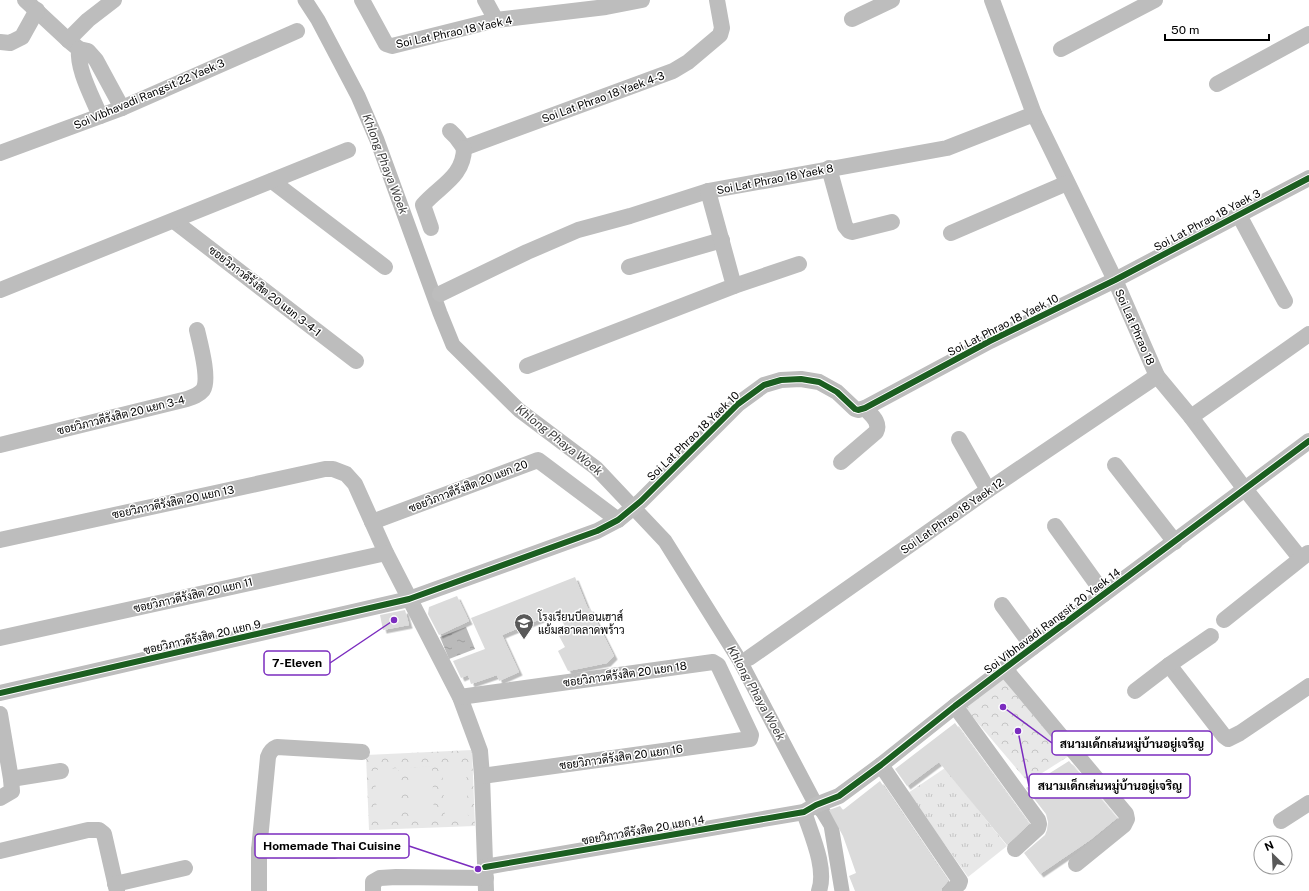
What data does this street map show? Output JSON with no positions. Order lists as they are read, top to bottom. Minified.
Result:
{"streets":{"street":["Soi Lat Phrao 18 Yaek 4","Soi Vibhavadi Rangsit 22 Yaek 3","Soi Lat Phrao 18 Yaek 4-3","Soi Lat Phrao 18 Yaek 8","Soi Lat Phrao 18 Yaek 3","ซอยวิภาวดีรังสิต 20 แยก 3-4-1","Soi Lat Phrao 18 Yaek 10","Soi Lat Phrao 18","ซอยวิภาวดีรังสิต 20 แยก 3-4","ซอยวิภาวดีรังสิต 20 แยก 20","ซอยวิภาวดีรังสิต 20 แยก 13","Soi Lat Phrao 18 Yaek 12","ซอยวิภาวดีรังสิต 20 แยก 11","Soi Vibhavadi Rangsit 20 Yaek 14","ซอยวิภาวดีรังสิต 20 แยก 9","ซอยวิภาวดีรังสิต 20 แยก 18","ซอยวิภาวดีรังสิต 20 แยก 16","ซอยวิภาวดีรังสิต 20 แยก 14"]},"crossings":[["Soi Lat Phrao 18 Yaek 8","Soi Lat Phrao 18"],["Soi Lat Phrao 18 Yaek 3","Soi Lat Phrao 18 Yaek 10"],["Soi Lat Phrao 18 Yaek 3","Soi Lat Phrao 18"],["Soi Lat Phrao 18 Yaek 10","Soi Lat Phrao 18"],["Soi Lat Phrao 18 Yaek 10","ซอยวิภาวดีรังสิต 20 แยก 20"],["Soi Lat Phrao 18 Yaek 10","ซอยวิภาวดีรังสิต 20 แยก 9"],["Soi Lat Phrao 18","Soi Lat Phrao 18 Yaek 12"],["Soi Lat Phrao 18","Soi Vibhavadi Rangsit 20 Yaek 14"],["ซอยวิภาวดีรังสิต 20 แยก 20","ซอยวิภาวดีรังสิต 20 แยก 13"],["Soi Vibhavadi Rangsit 20 Yaek 14","ซอยวิภาวดีรังสิต 20 แยก 14"],["ซอยวิภาวดีรังสิต 20 แยก 18","ซอยวิภาวดีรังสิต 20 แยก 16"]],"water":["Khlong Phaya Woek"],"places":{"other":["7-Eleven","สนามเด้กเล่นหมู่บ้านอยู่เจริญ","สนามเด็กเล่นหมู่บ้านอยู่เจริญ","Homemade Thai Cuisine"],"school or university":["โรงเรียนบีคอนเฮาส์ แย้มสอาดลาดพร้าว"]},"scale_bar":"50 m","north":"top left"}
